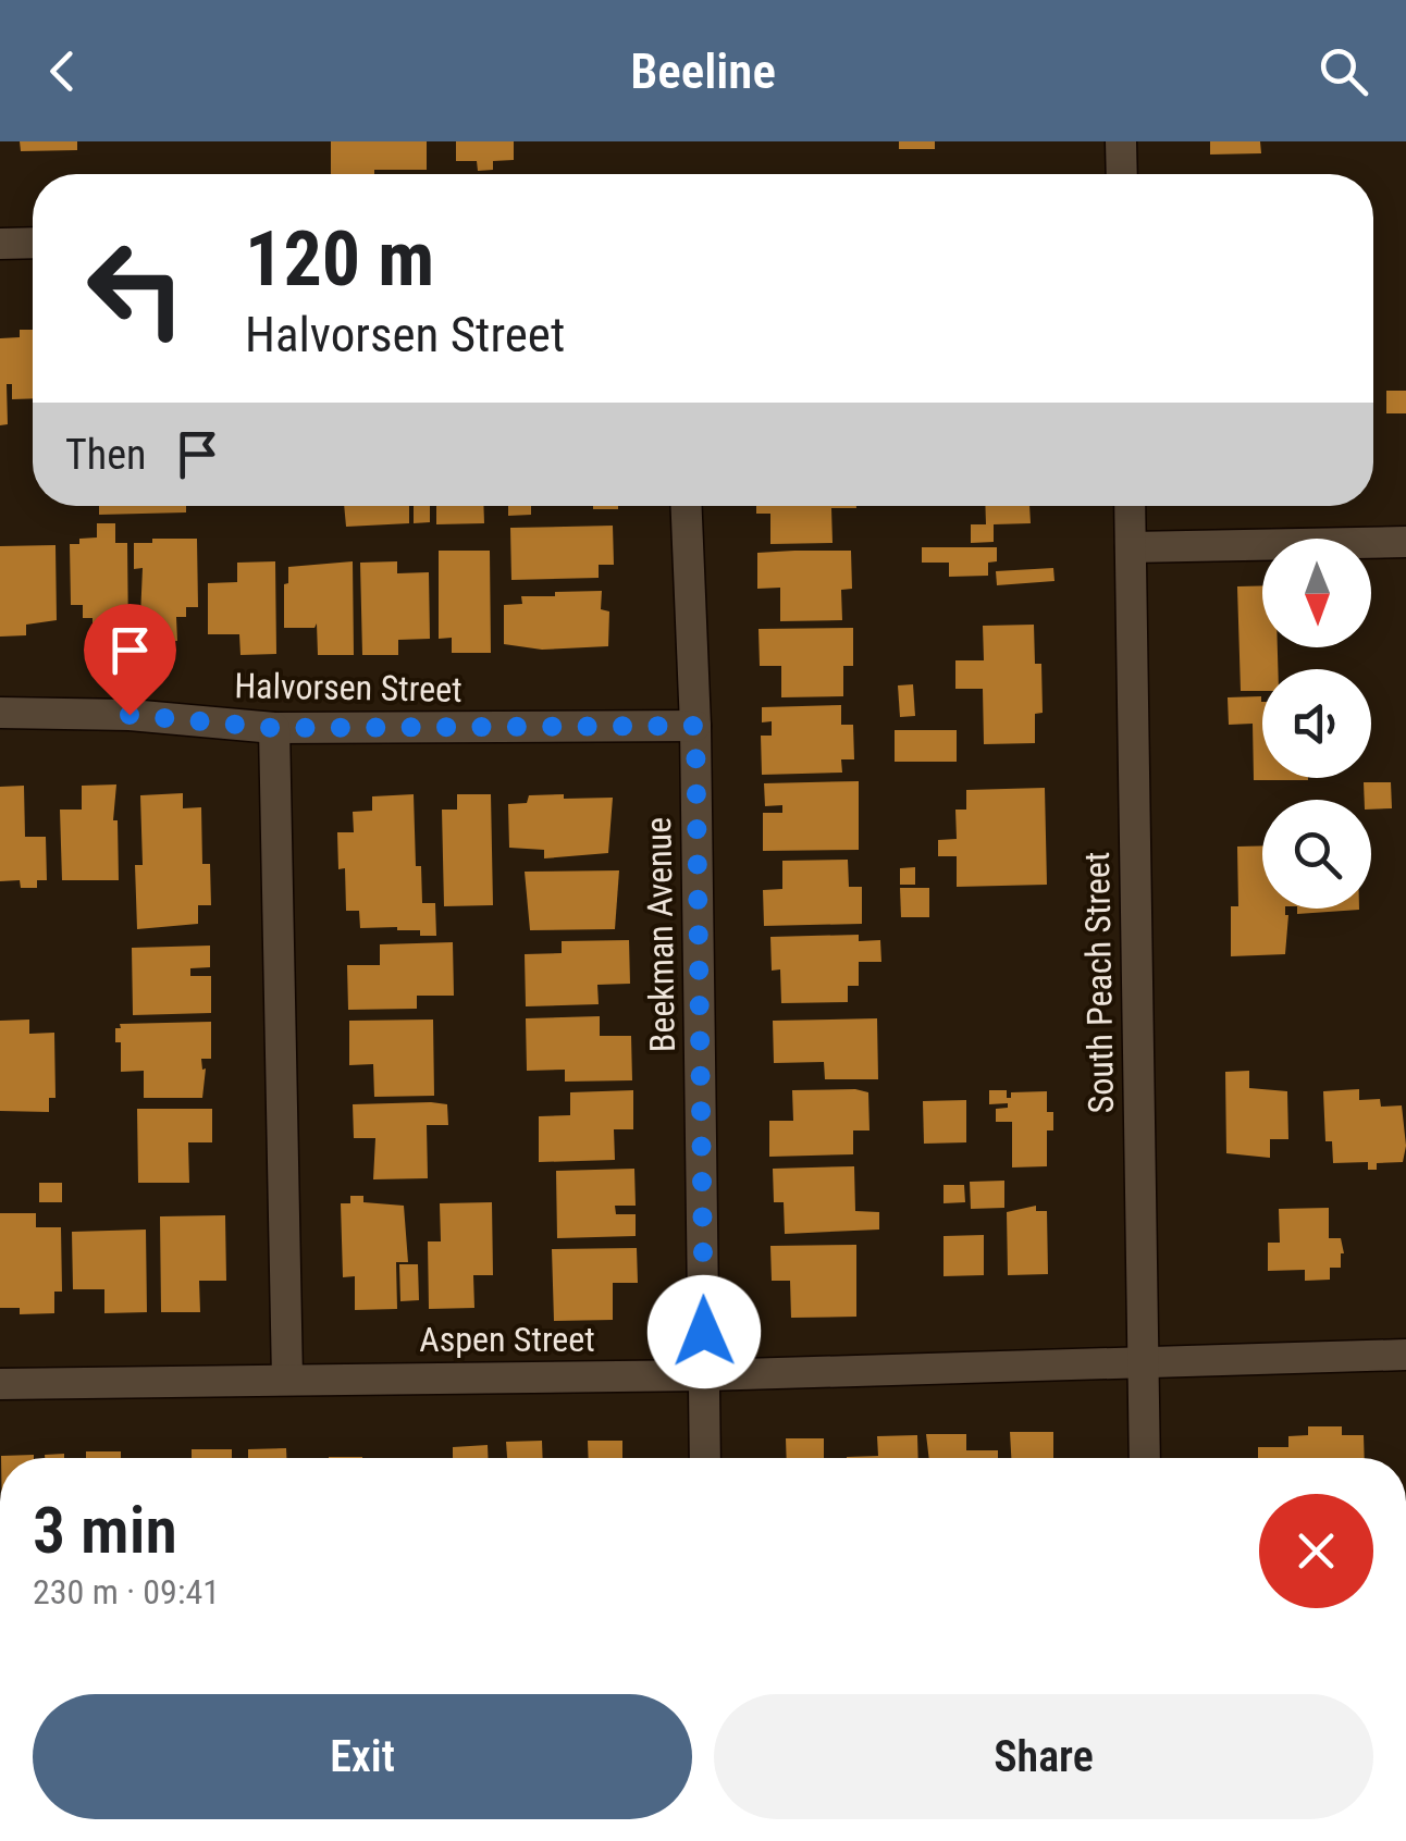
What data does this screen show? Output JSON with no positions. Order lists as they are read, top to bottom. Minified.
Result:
{"streets":{"street":["Halvorsen Street","Beekman Avenue","South Peach Street","Aspen Street"]},"crossings":[["Halvorsen Street","Beekman Avenue"],["Beekman Avenue","Aspen Street"],["South Peach Street","Aspen Street"]],"north":"bottom","page":{"header":"Beeline","turn":["120 m","Halvorsen Street"],"then":"Then","heading":["3 min","230 m · 09:41"],"buttons":["Exit","Share"]}}
